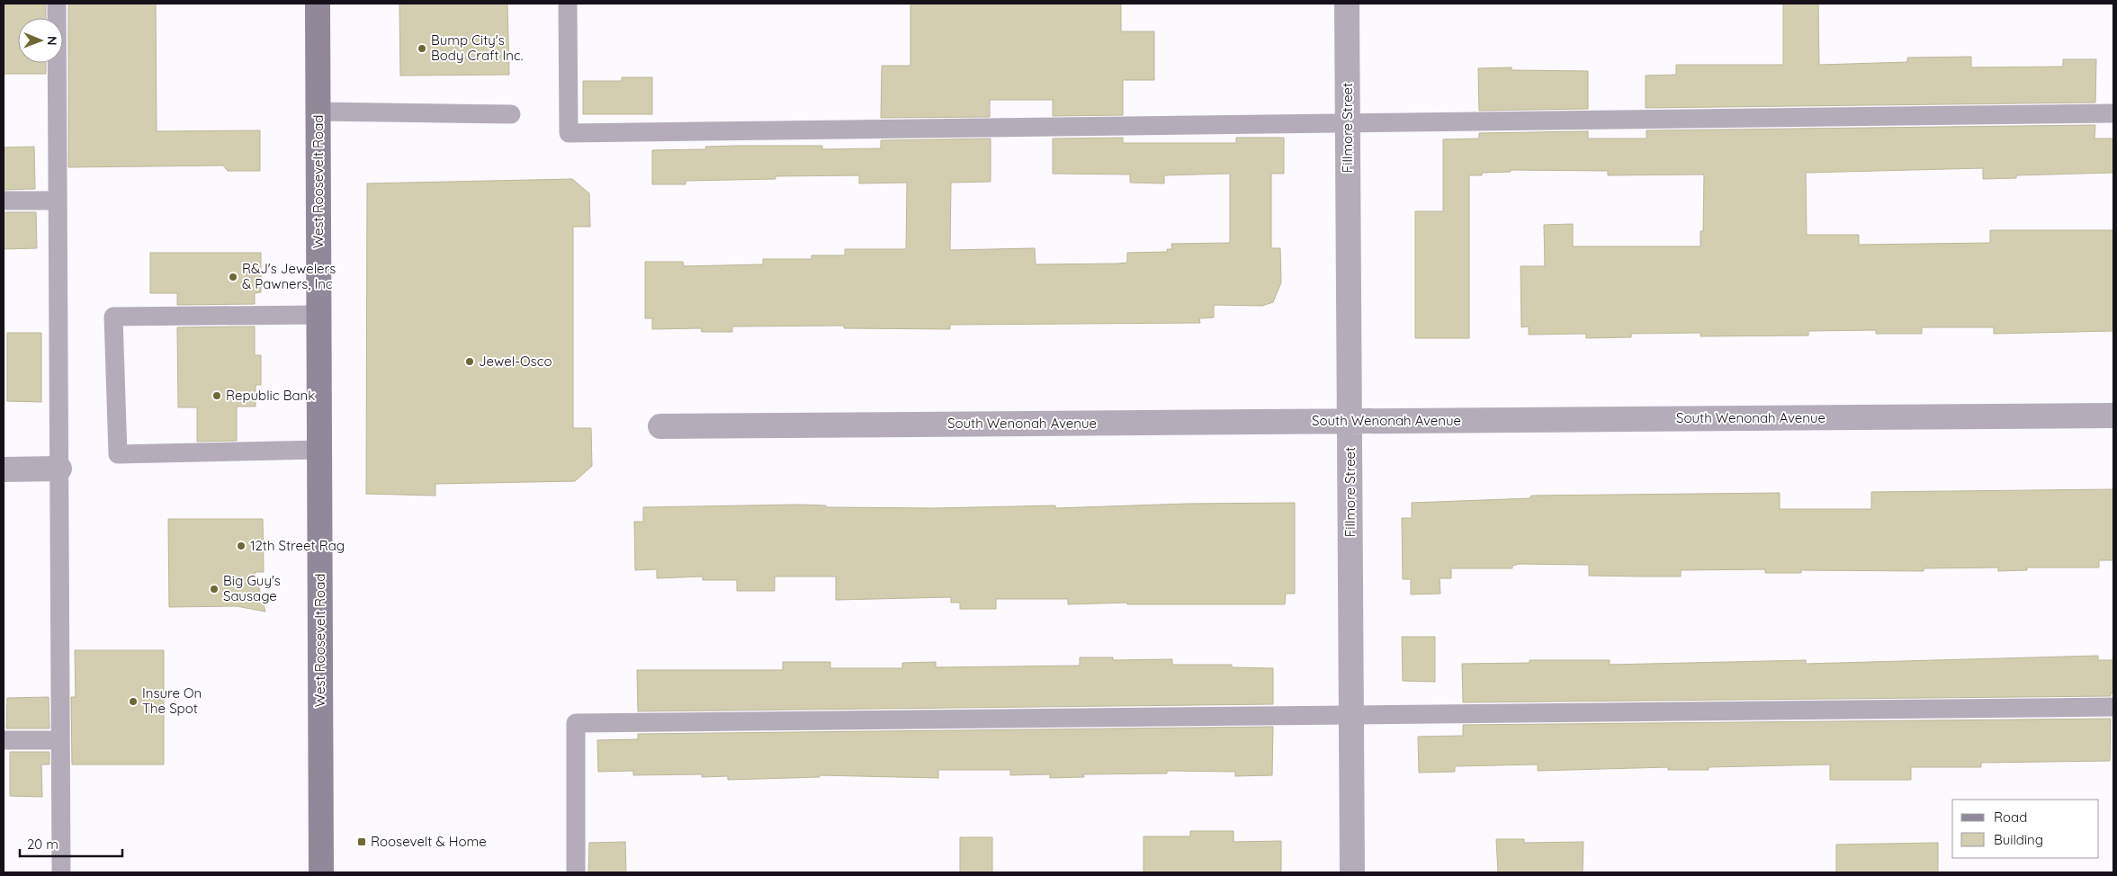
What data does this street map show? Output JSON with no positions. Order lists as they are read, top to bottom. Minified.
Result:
{"streets":{"main road":["West Roosevelt Road"],"street":["Fillmore Street","South Wenonah Avenue"]},"crossings":[["Fillmore Street","South Wenonah Avenue"]],"places":{"other":["Bump City's Body Craft Inc.","R&J's Jewelers & Pawners, Inc","Jewel-Osco","Republic Bank","12th Street Rag","Big Guy's Sausage","Insure On The Spot"],"transit":["Roosevelt & Home"]},"legend":["Road","Building"],"scale_bar":"20 m","north":"right"}
